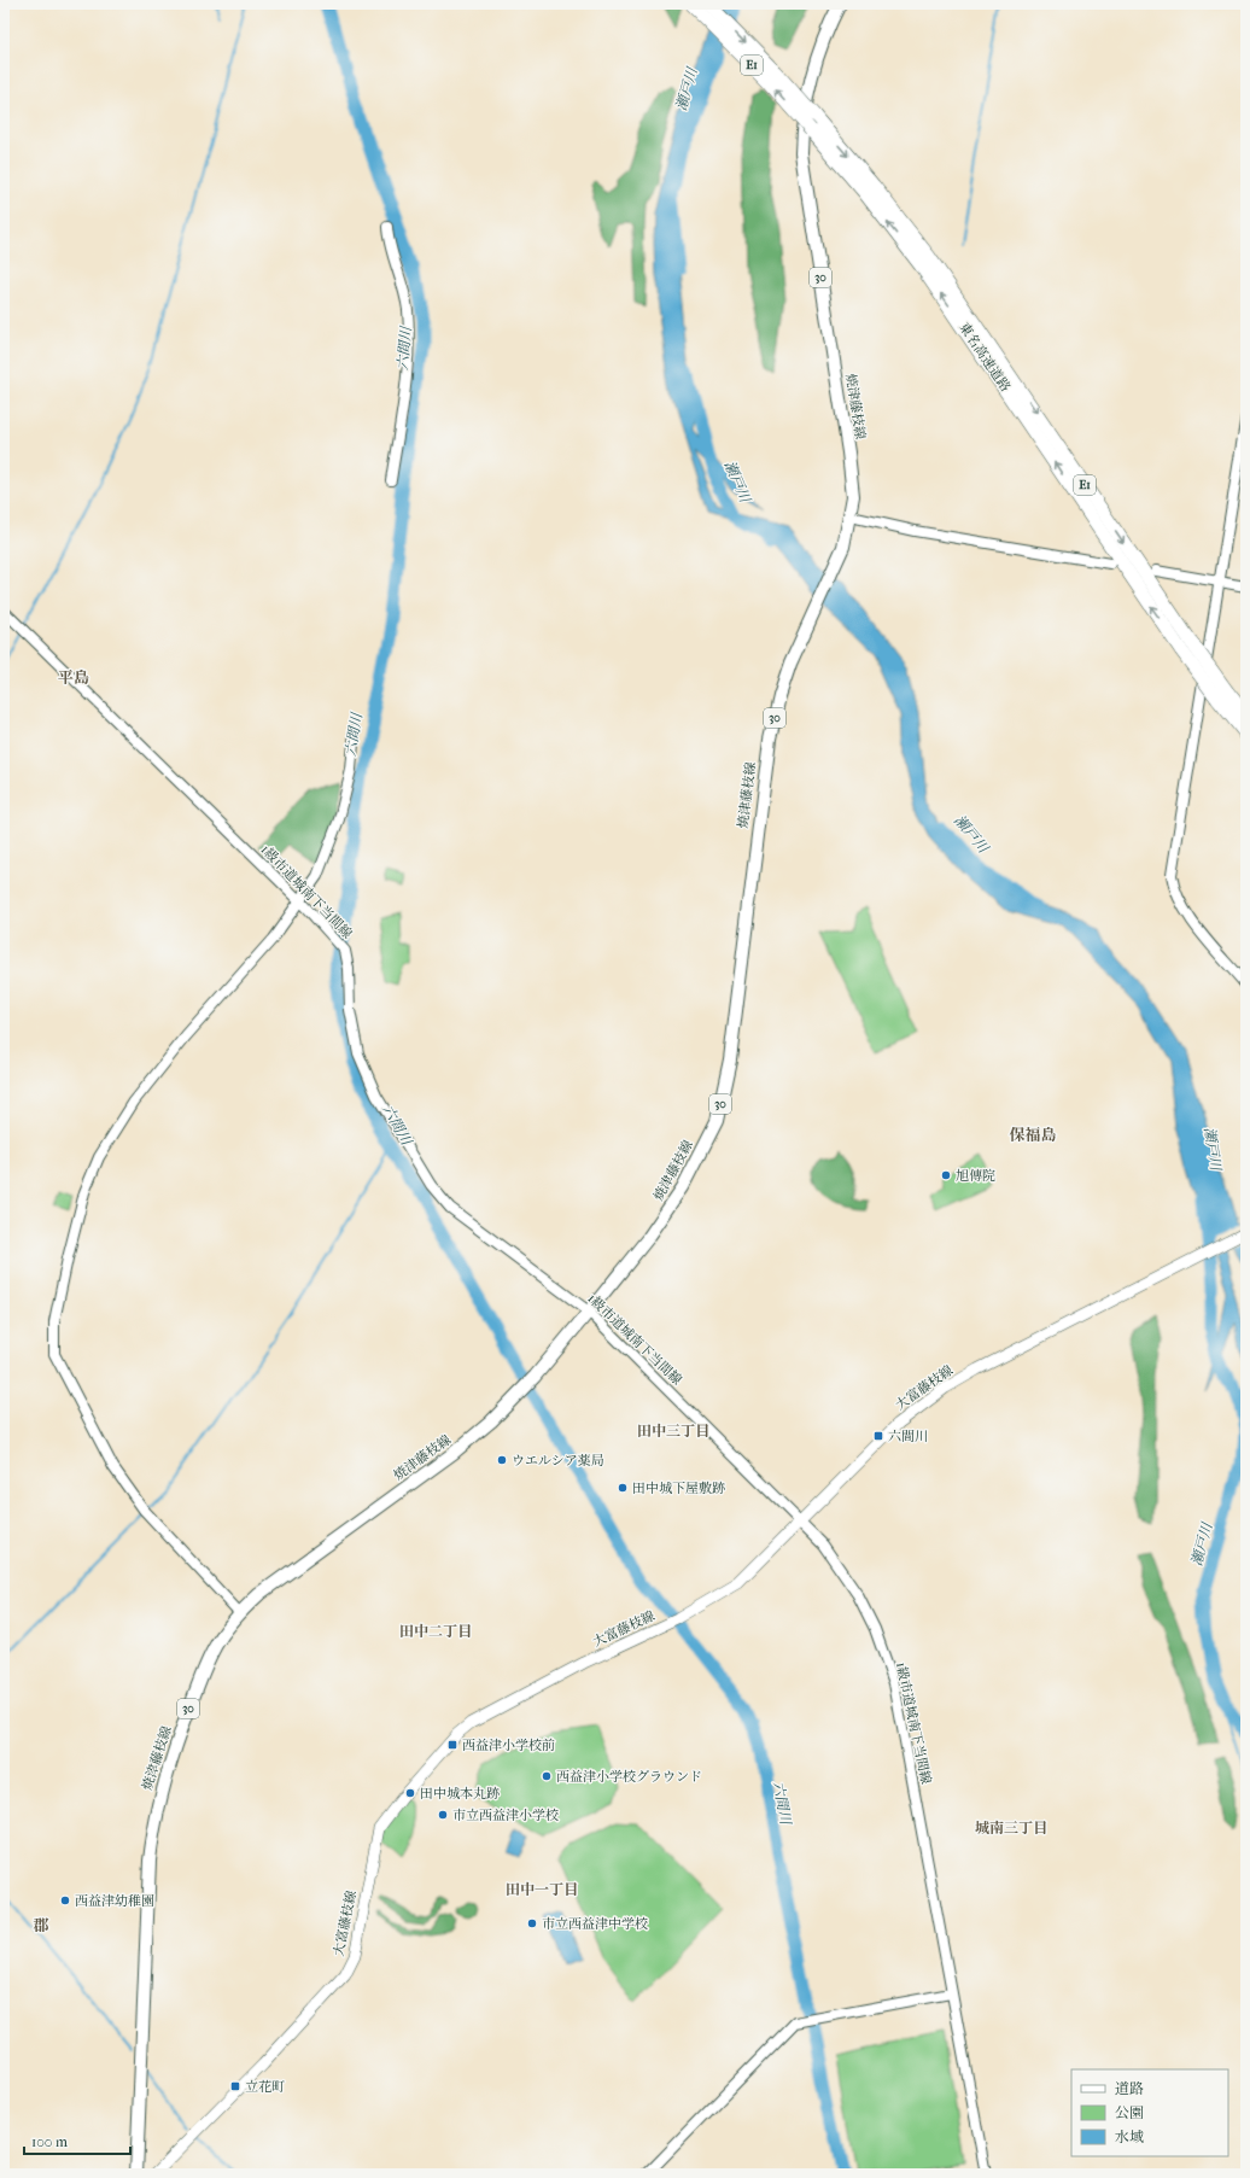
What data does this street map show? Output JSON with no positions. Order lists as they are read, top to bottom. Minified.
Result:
{"streets":{"highway":["E1","東名高速道路"],"main road":["30","焼津藤枝線","大富藤枝線"],"street":["1級市道城南下当間線"]},"crossings":[["焼津藤枝線","1級市道城南下当間線"],["1級市道城南下当間線","大富藤枝線"]],"districts":["平島","保福島","田中三丁目","田中二丁目","城南三丁目","田中一丁目","郡"],"water":["瀬戸川","六間川"],"places":{"other":["旭傳院","ウエルシア薬局","田中城下屋敷跡","西益津小学校グラウンド","田中城本丸跡","市立西益津小学校","西益津幼稚園","市立西益津中学校"],"transit":["六間川","西益津小学校前","立花町"]},"legend":["道路","公園","水域"],"scale_bar":"100 m"}
